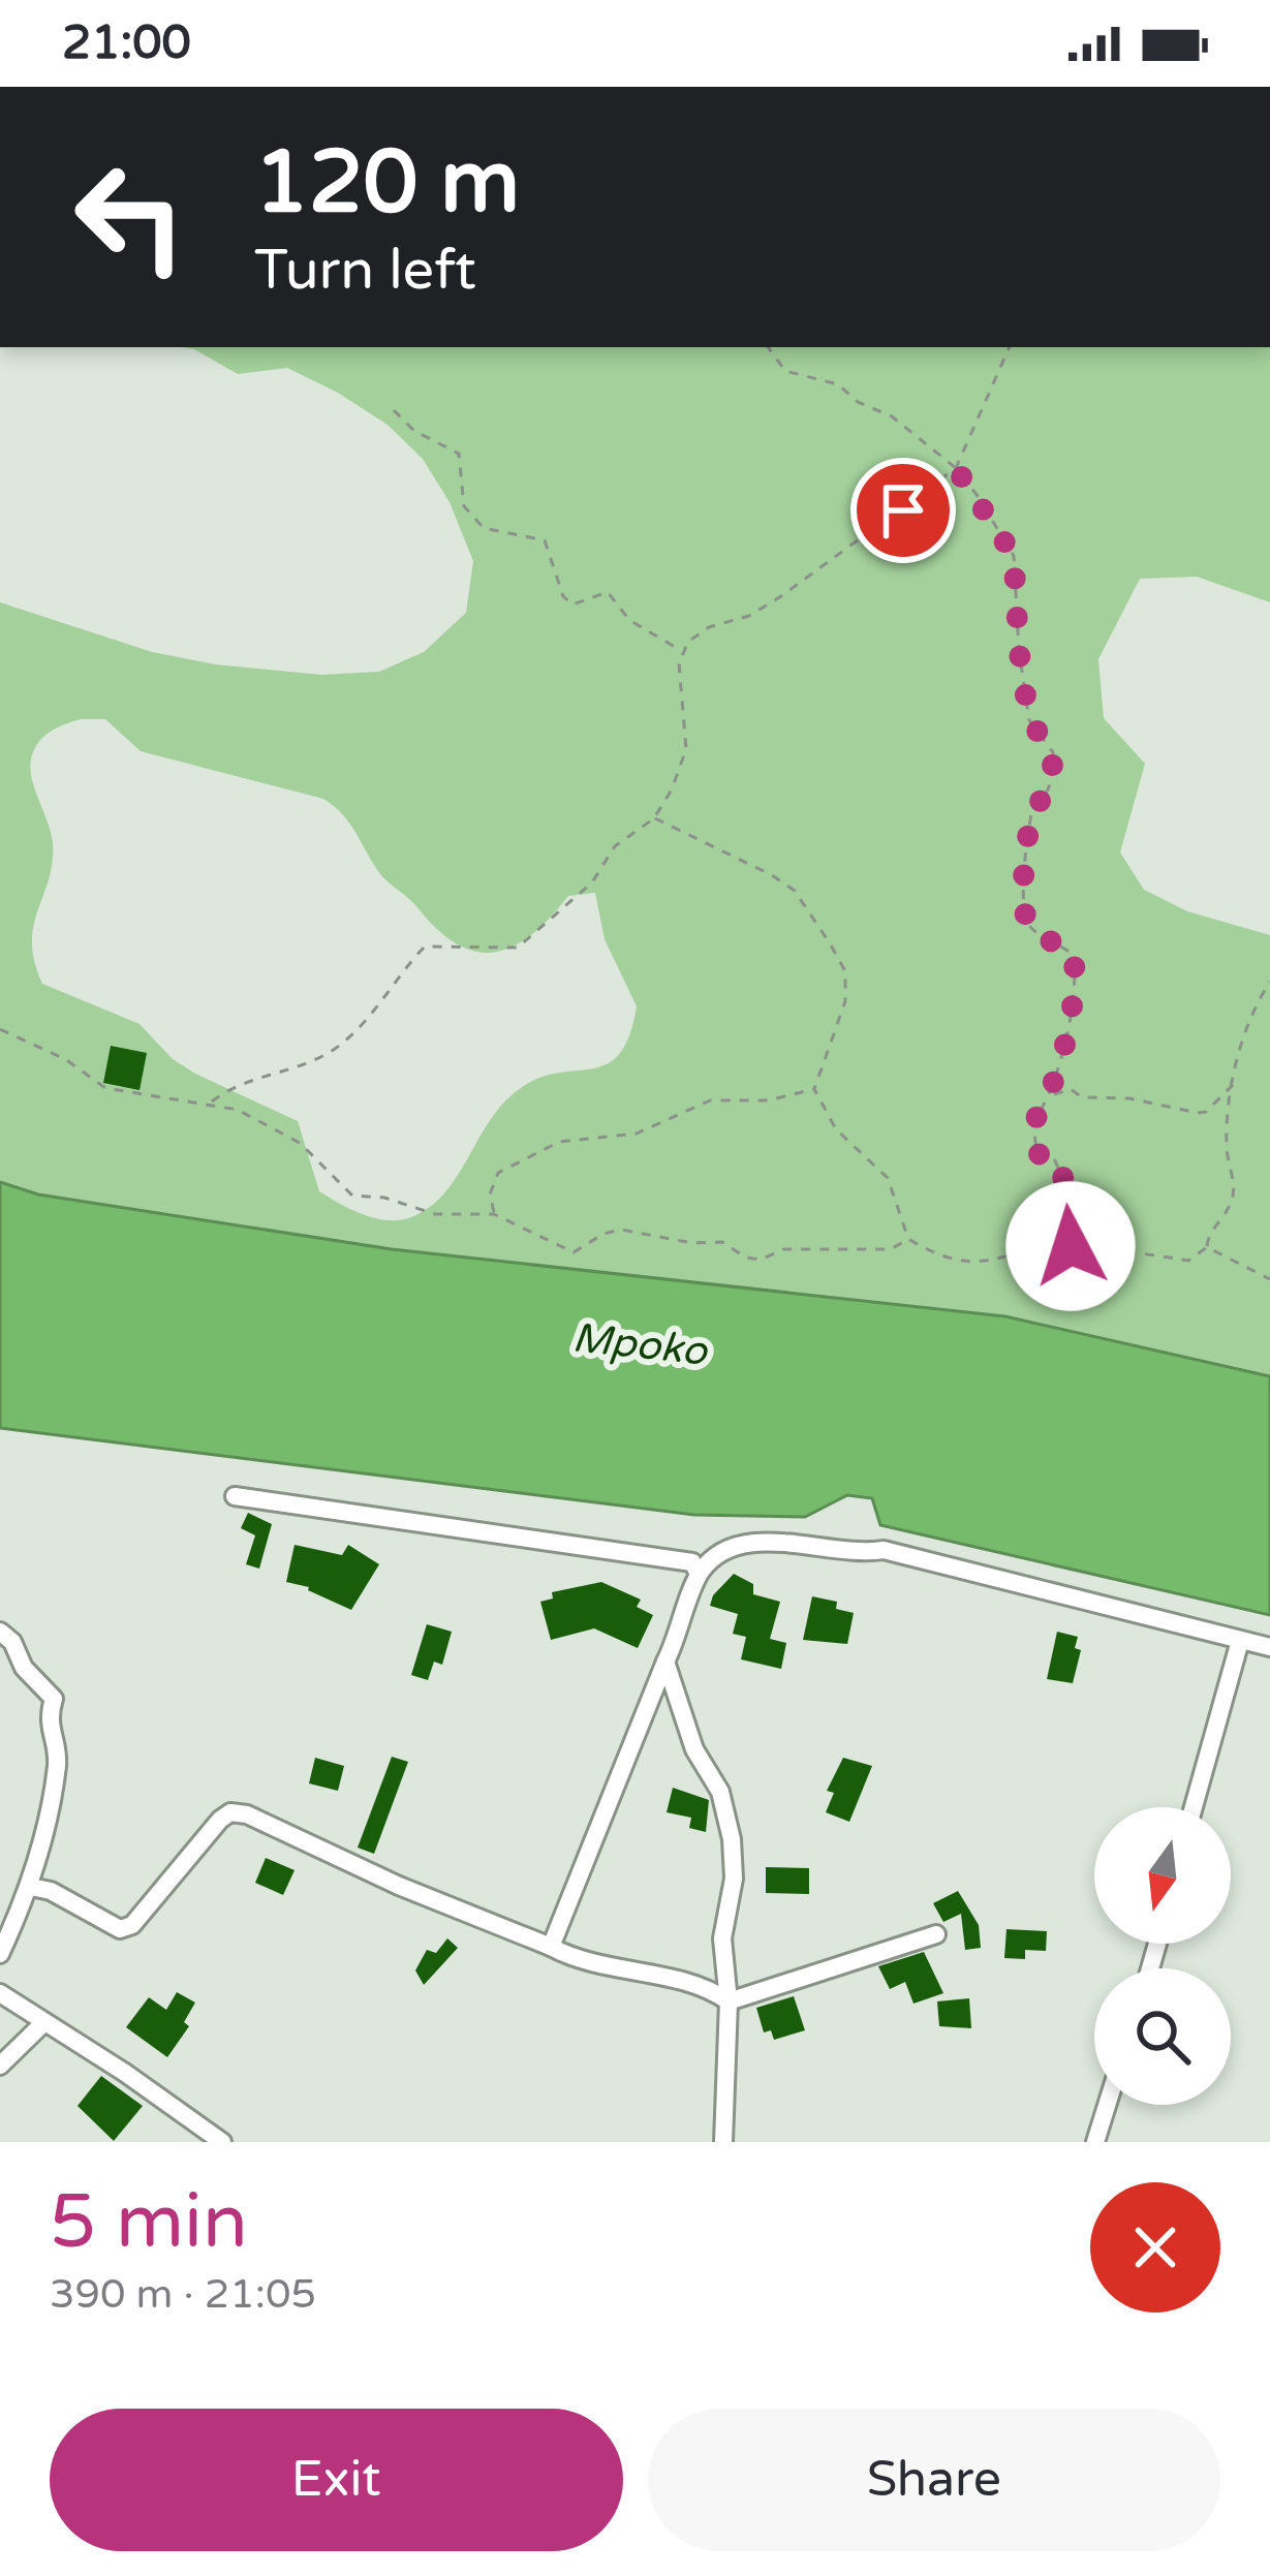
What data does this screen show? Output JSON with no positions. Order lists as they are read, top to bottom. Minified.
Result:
{"water":["Mpoko"],"north":"bottom","page":{"status":"21:00","turn":["120 m","Turn left"],"heading":["5 min","390 m · 21:05"],"buttons":["Exit","Share"]}}
